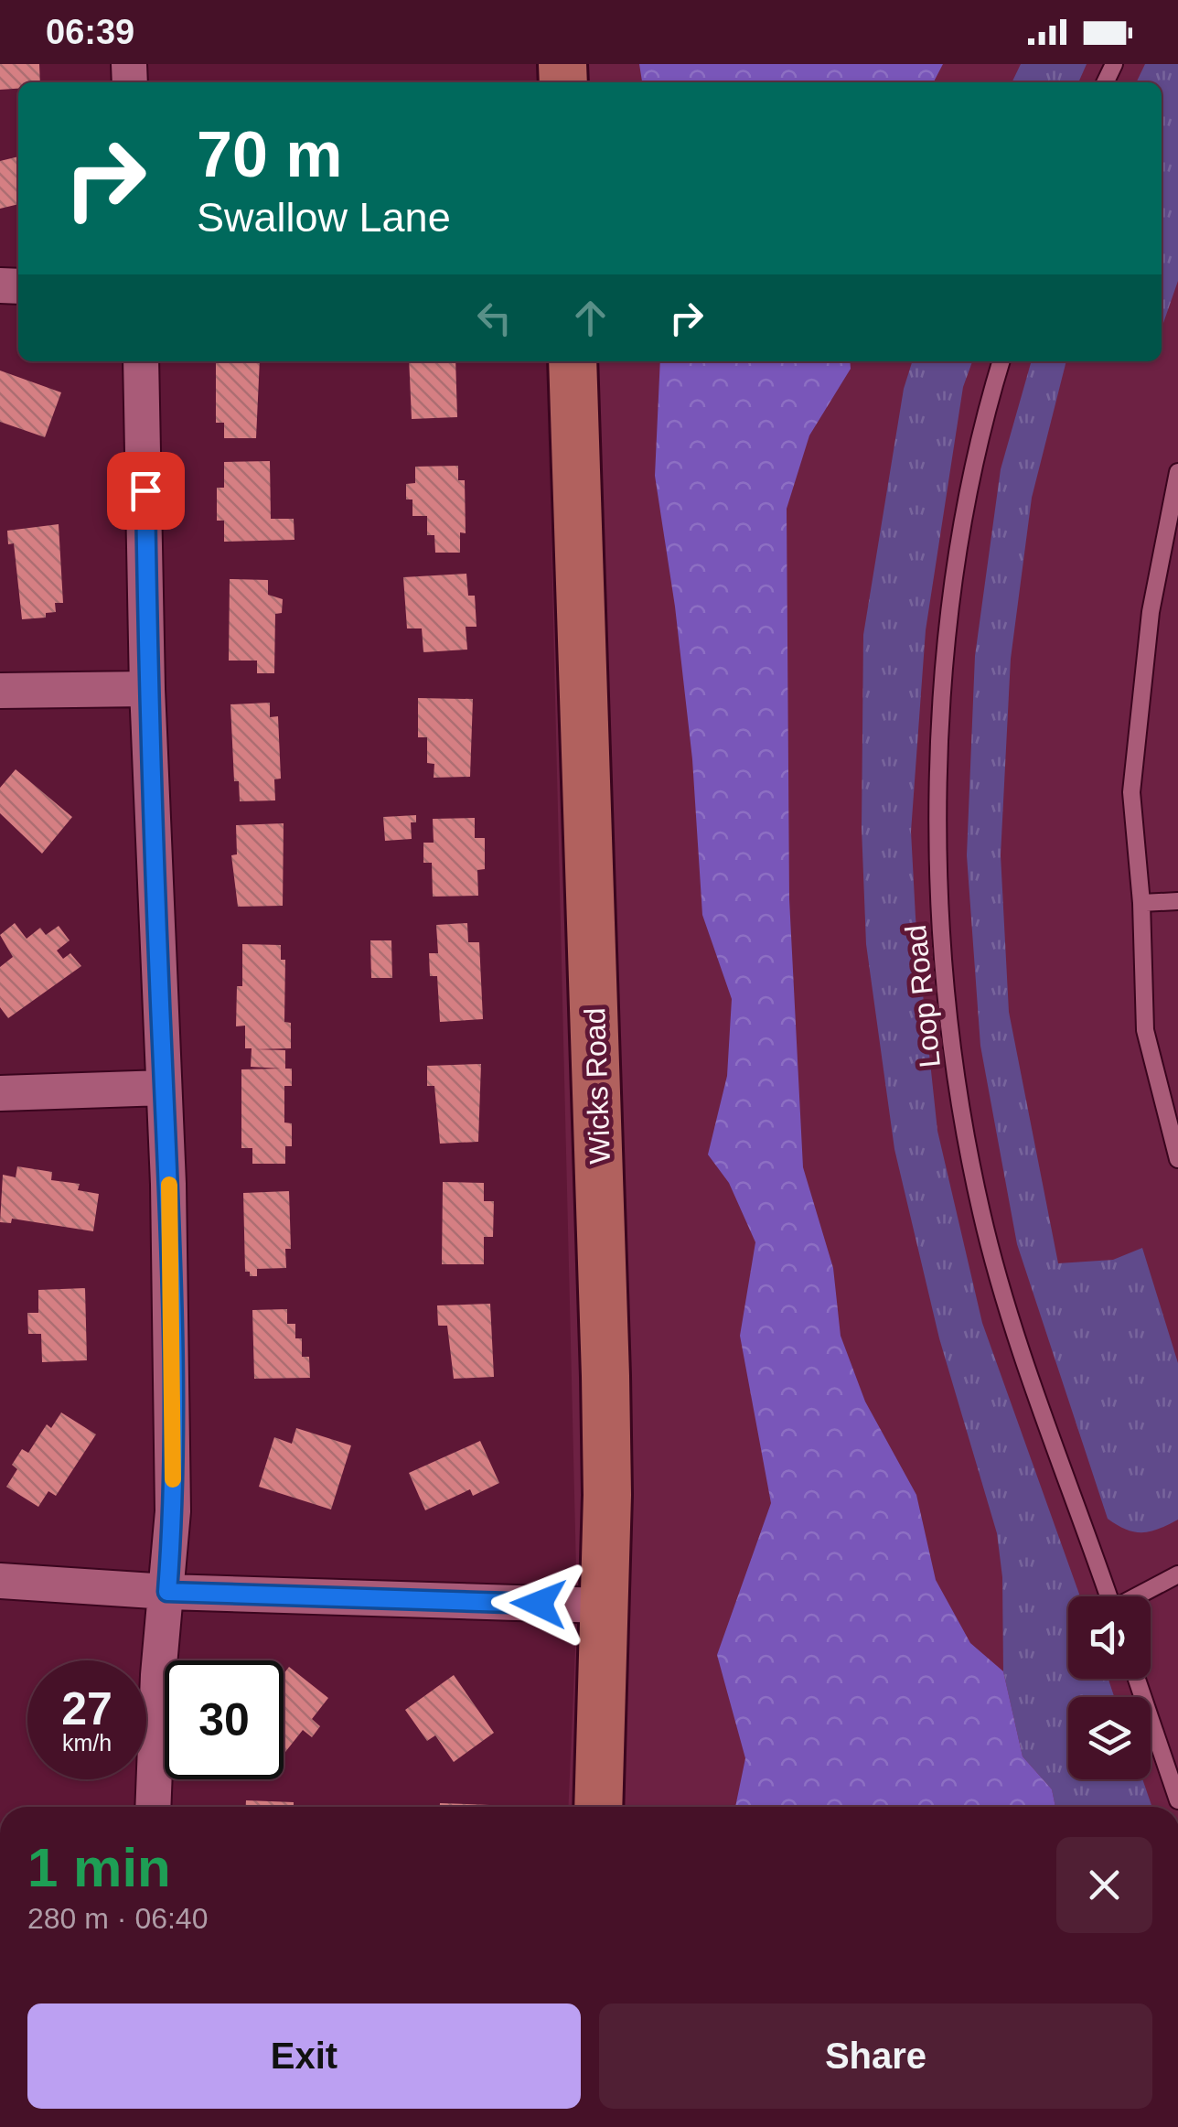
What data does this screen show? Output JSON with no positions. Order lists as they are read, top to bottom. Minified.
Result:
{"streets":{"main road":["Wicks Road"],"lane":["Loop Road"]},"page":{"status":"06:39","turn":["70 m","Swallow Lane"],"speed":"27 km/h","limit":"30","heading":["1 min","280 m · 06:40"],"buttons":["Exit","Share"]}}
